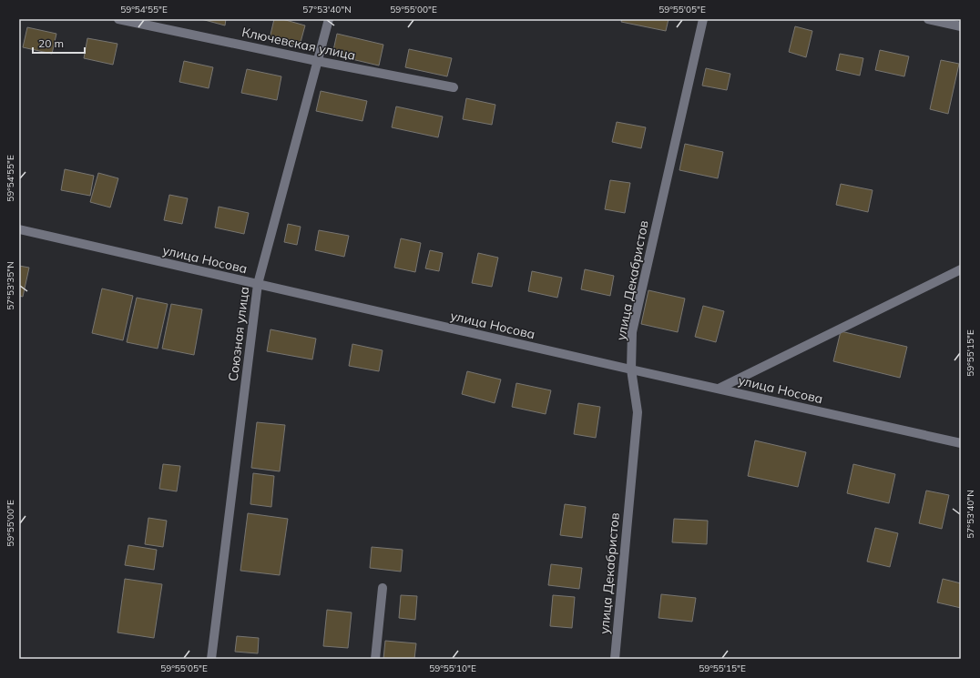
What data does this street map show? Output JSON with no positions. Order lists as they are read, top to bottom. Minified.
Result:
{"streets":{"street":["Ключевская улица","улица Носова","улица Декабристов","Союзная улица"]},"crossings":[["Ключевская улица","Союзная улица"],["улица Носова","улица Декабристов"],["улица Носова","Союзная улица"]],"scale_bar":"20 m","coordinates":["59°54'55\"E","57°53'40\"N","59°55'00\"E","59°55'05\"E","57°53'35\"N","59°55'15\"E","59°55'10\"E"]}
